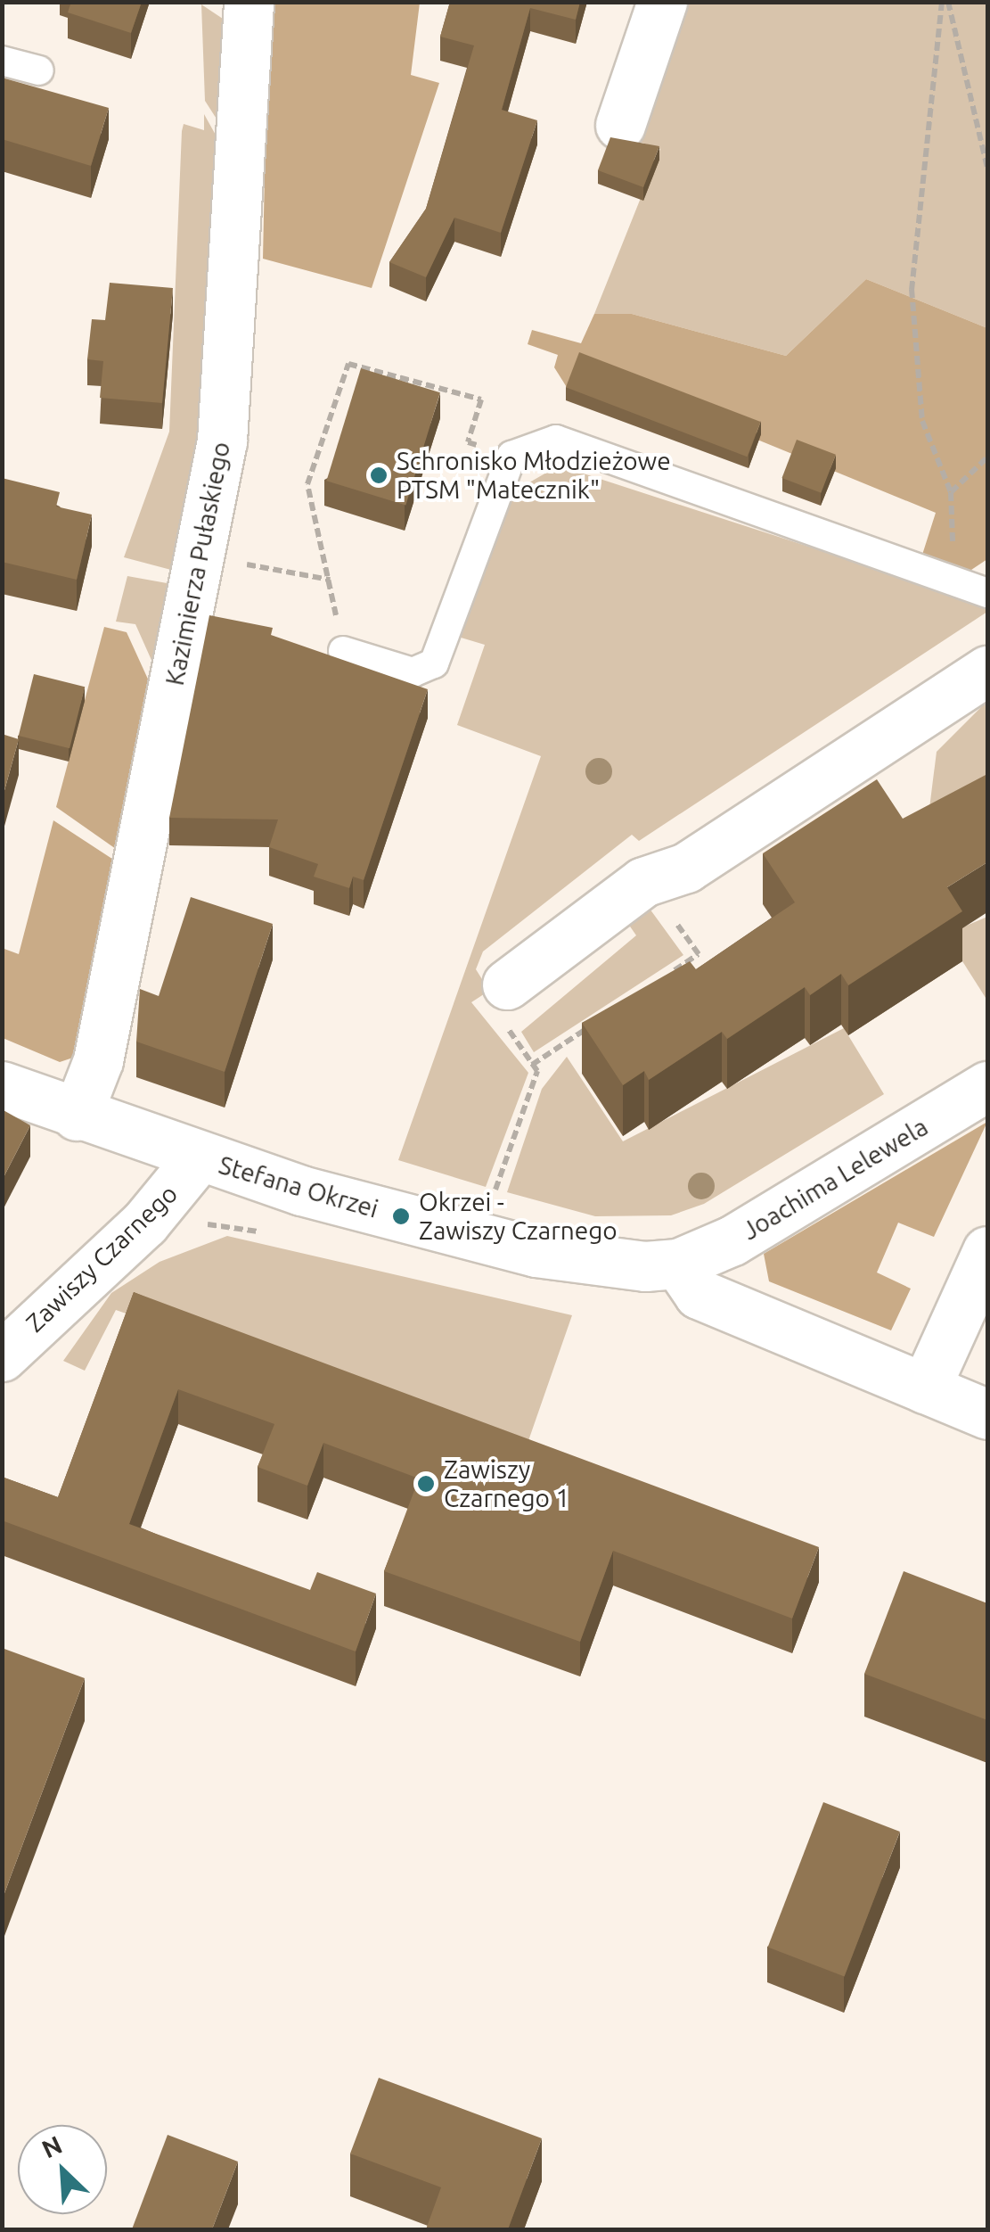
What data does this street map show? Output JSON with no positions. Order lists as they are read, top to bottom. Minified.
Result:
{"streets":{"street":["Kazimierza Pułaskiego","Joachima Lelewela","Stefana Okrzei","Zawiszy Czarnego"]},"crossings":[["Kazimierza Pułaskiego","Stefana Okrzei"],["Joachima Lelewela","Stefana Okrzei"],["Stefana Okrzei","Zawiszy Czarnego"]],"places":["Schronisko Młodzieżowe PTSM \"Matecznik\"","Okrzei - Zawiszy Czarnego","Zawiszy Czarnego 1"],"north":"top left"}
